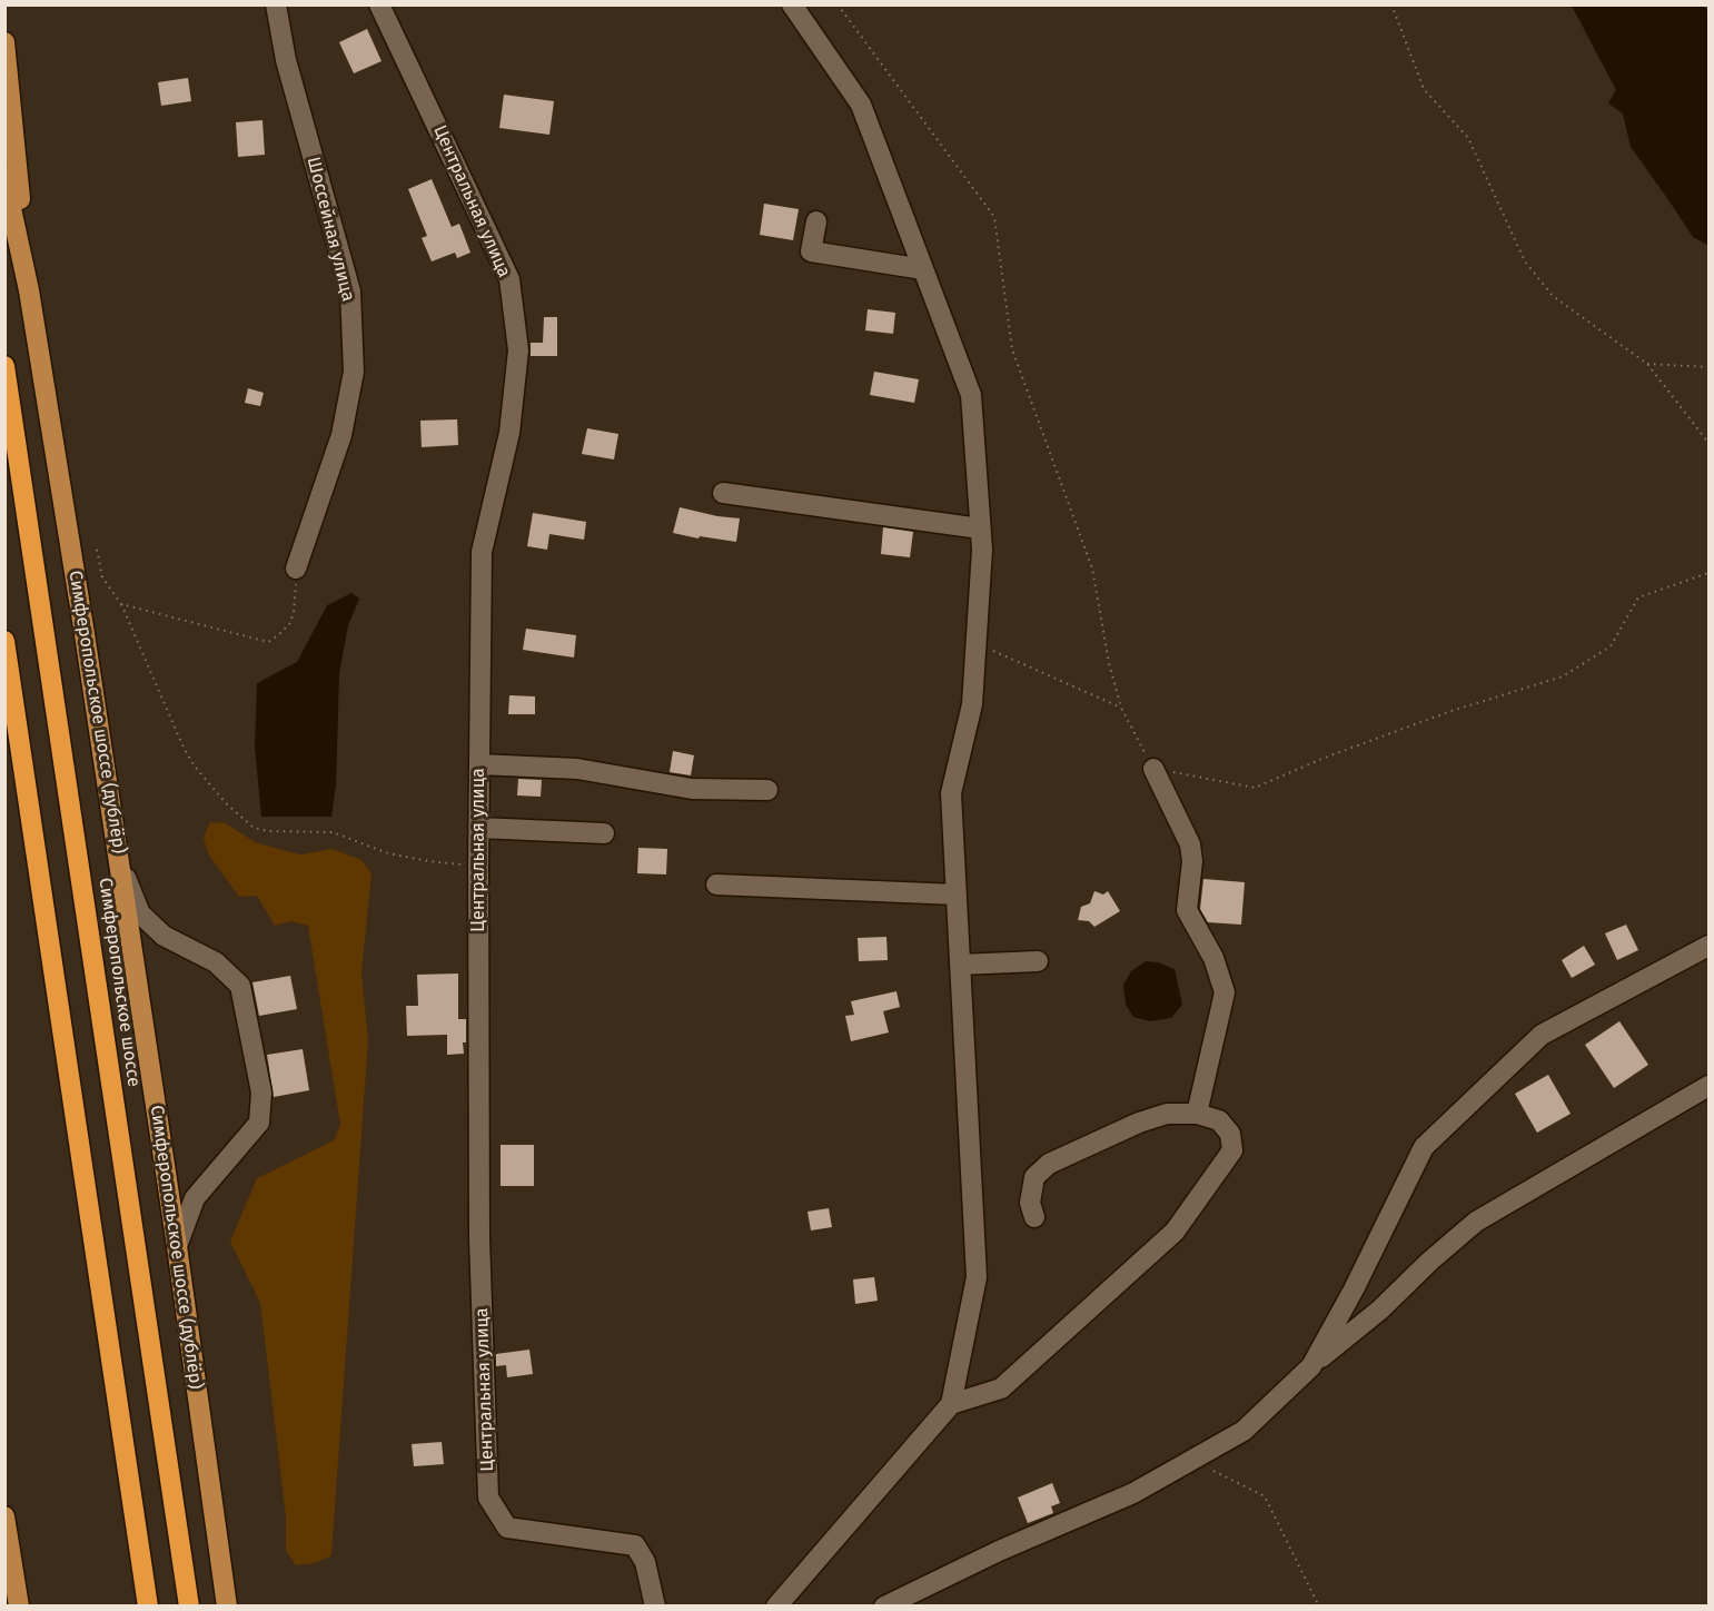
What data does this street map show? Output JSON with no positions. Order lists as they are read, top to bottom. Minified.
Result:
{"streets":{"highway":["Симферопольское шоссе"],"main road":["Симферопольское шоссе (дублёр)"],"street":["Центральная улица","Шоссейная улица"]}}
